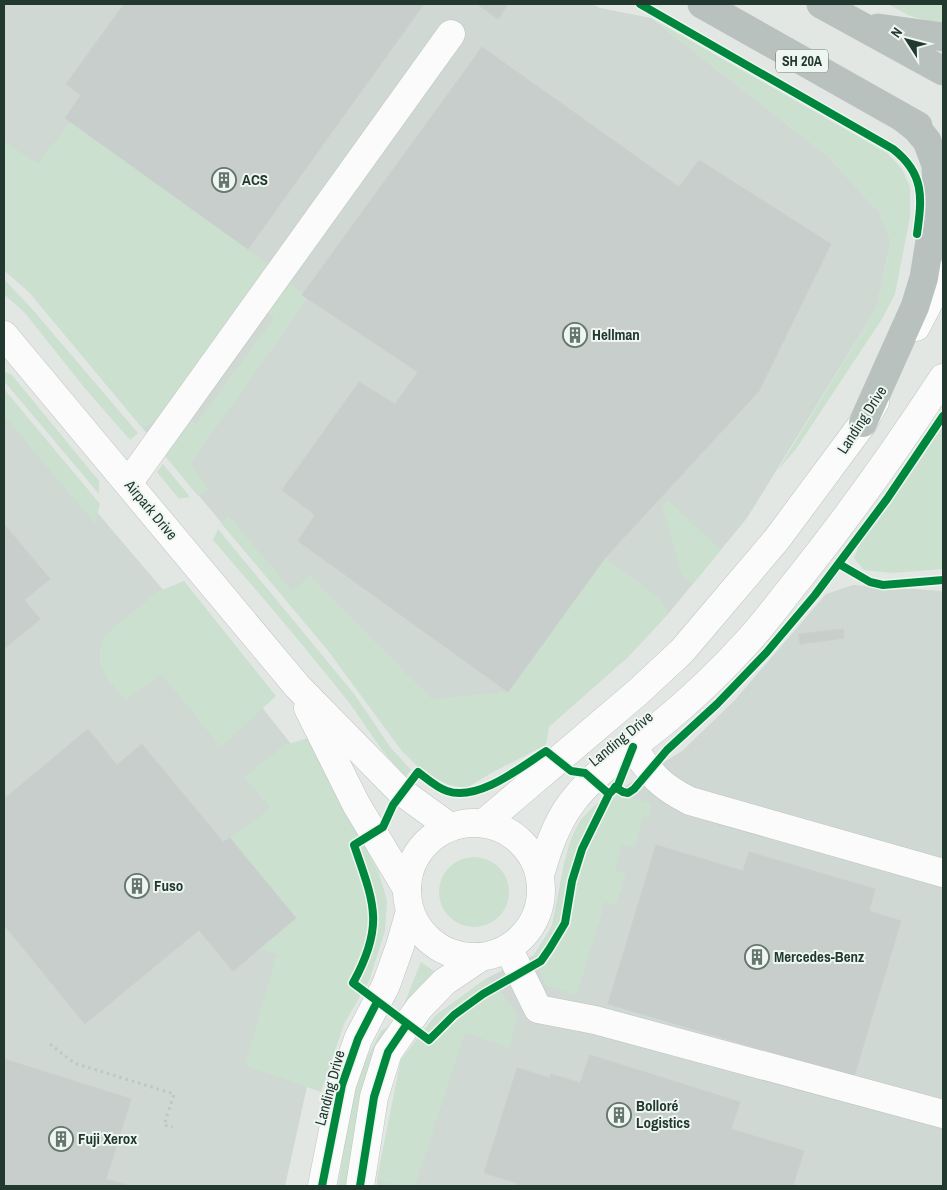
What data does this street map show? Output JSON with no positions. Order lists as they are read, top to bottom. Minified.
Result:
{"streets":{"highway":["SH 20A"],"street":["Landing Drive","Airpark Drive"]},"crossings":[["Landing Drive","Airpark Drive"]],"places":{"building":["ACS","Hellman","Fuso","Mercedes-Benz","Bolloré Logistics","Fuji Xerox"]},"north":"top left"}
